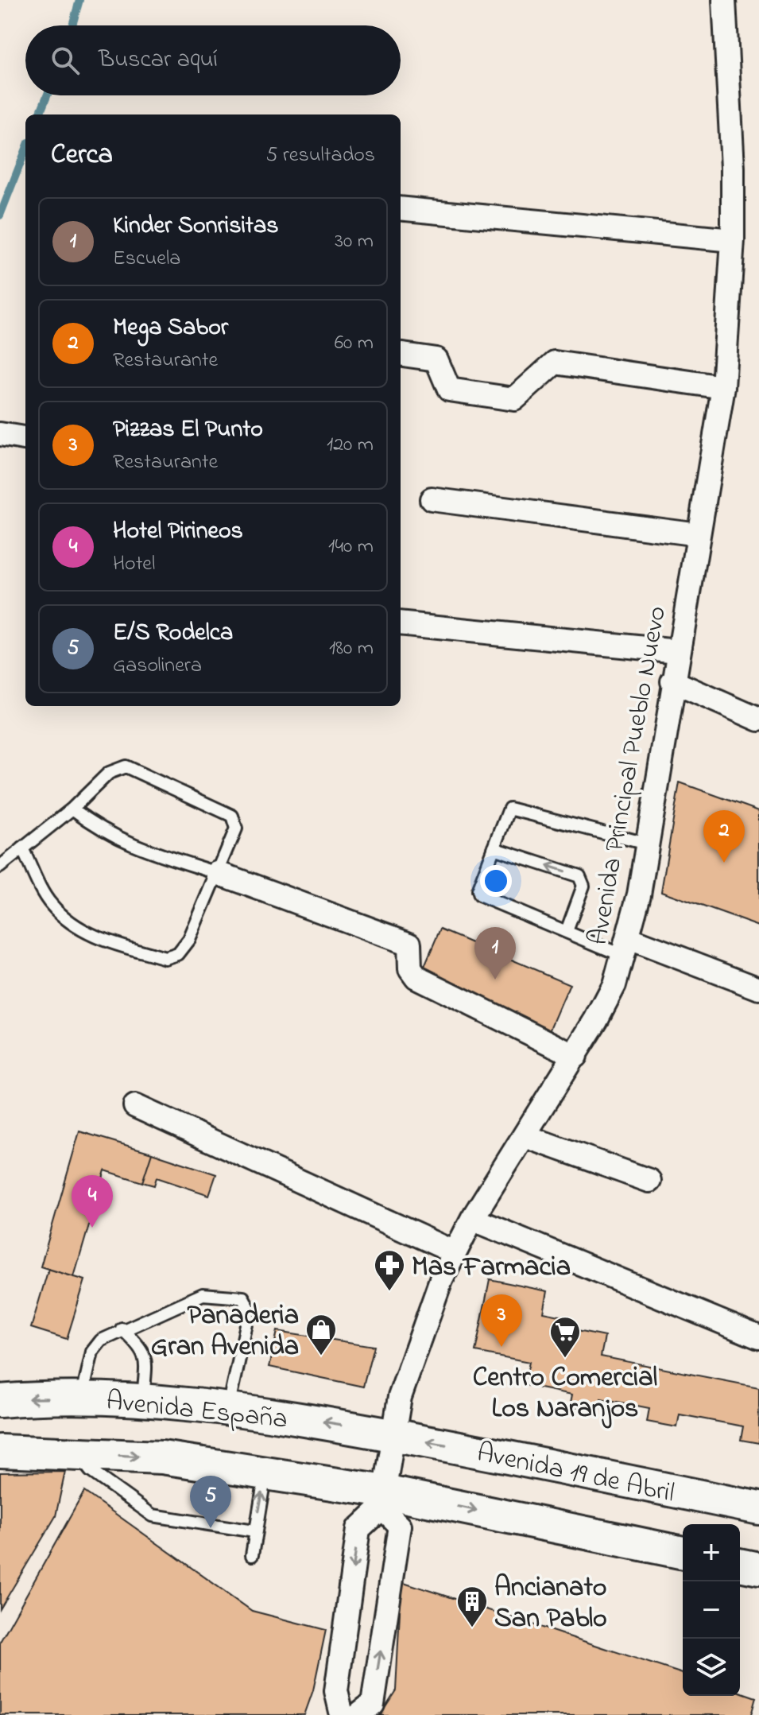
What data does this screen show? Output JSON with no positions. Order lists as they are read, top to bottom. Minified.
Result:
{"streets":{"main road":["Avenida España","Avenida 19 de Abril"],"street":["Avenida Principal Pueblo Nuevo"]},"crossings":[["Avenida Principal Pueblo Nuevo","Avenida España"],["Avenida Principal Pueblo Nuevo","Avenida 19 de Abril"],["Avenida España","Avenida 19 de Abril"]],"places":{"pharmacy":["Mas Farmacia"],"shop":["Panaderia Gran Avenida"],"supermarket":["Centro Comercial Los Naranjos"],"building":["Ancianato San Pablo"]},"page":{"search":"Buscar aquí","heading":["Cerca","5 resultados"],"list":[{"mark":"1","name":"Kinder Sonrisitas","note":"Escuela","value":"30 m"},{"mark":"2","name":"Mega Sabor","note":"Restaurante","value":"60 m"},{"mark":"3","name":"Pizzas El Punto","note":"Restaurante","value":"120 m"},{"mark":"4","name":"Hotel Pirineos","note":"Hotel","value":"140 m"},{"mark":"5","name":"E/S Rodelca","note":"Gasolinera","value":"180 m"}],"pins":["2","1","4","3","5"],"map_buttons":["+","−"]}}
